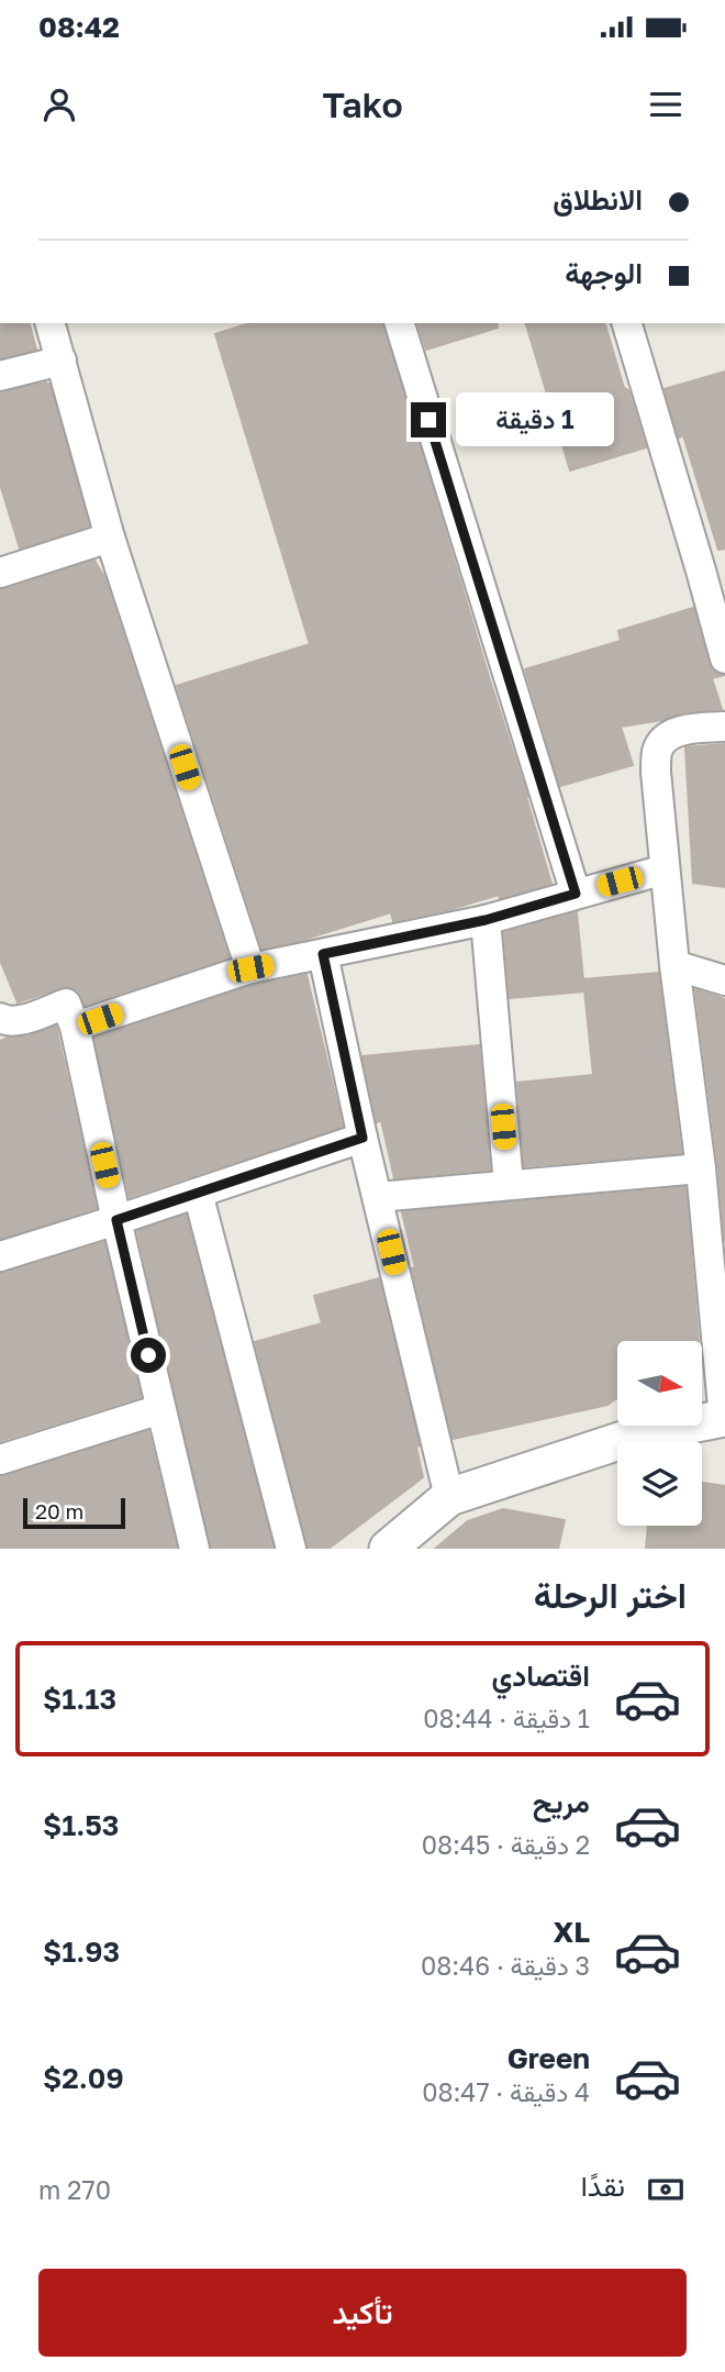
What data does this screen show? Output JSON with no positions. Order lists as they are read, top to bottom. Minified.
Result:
{"scale_bar":"20 m","north":"right","page":{"status":"08:42","header":"Tako","banner":["الانطلاق","الوجهة"],"bubble":"1 دقيقة","scale":"20 m","heading":"اختر الرحلة","list":[{"name":"اقتصادي","note":"1 دقيقة · 08:44","value":"$1.13"},{"name":"مريح","note":"2 دقيقة · 08:45","value":"$1.53"},{"name":"XL","note":"3 دقيقة · 08:46","value":"$1.93"},{"name":"Green","note":"4 دقيقة · 08:47","value":"$2.09"}],"pay":["نقدًا","270 m"],"buttons":"تأكيد"}}
